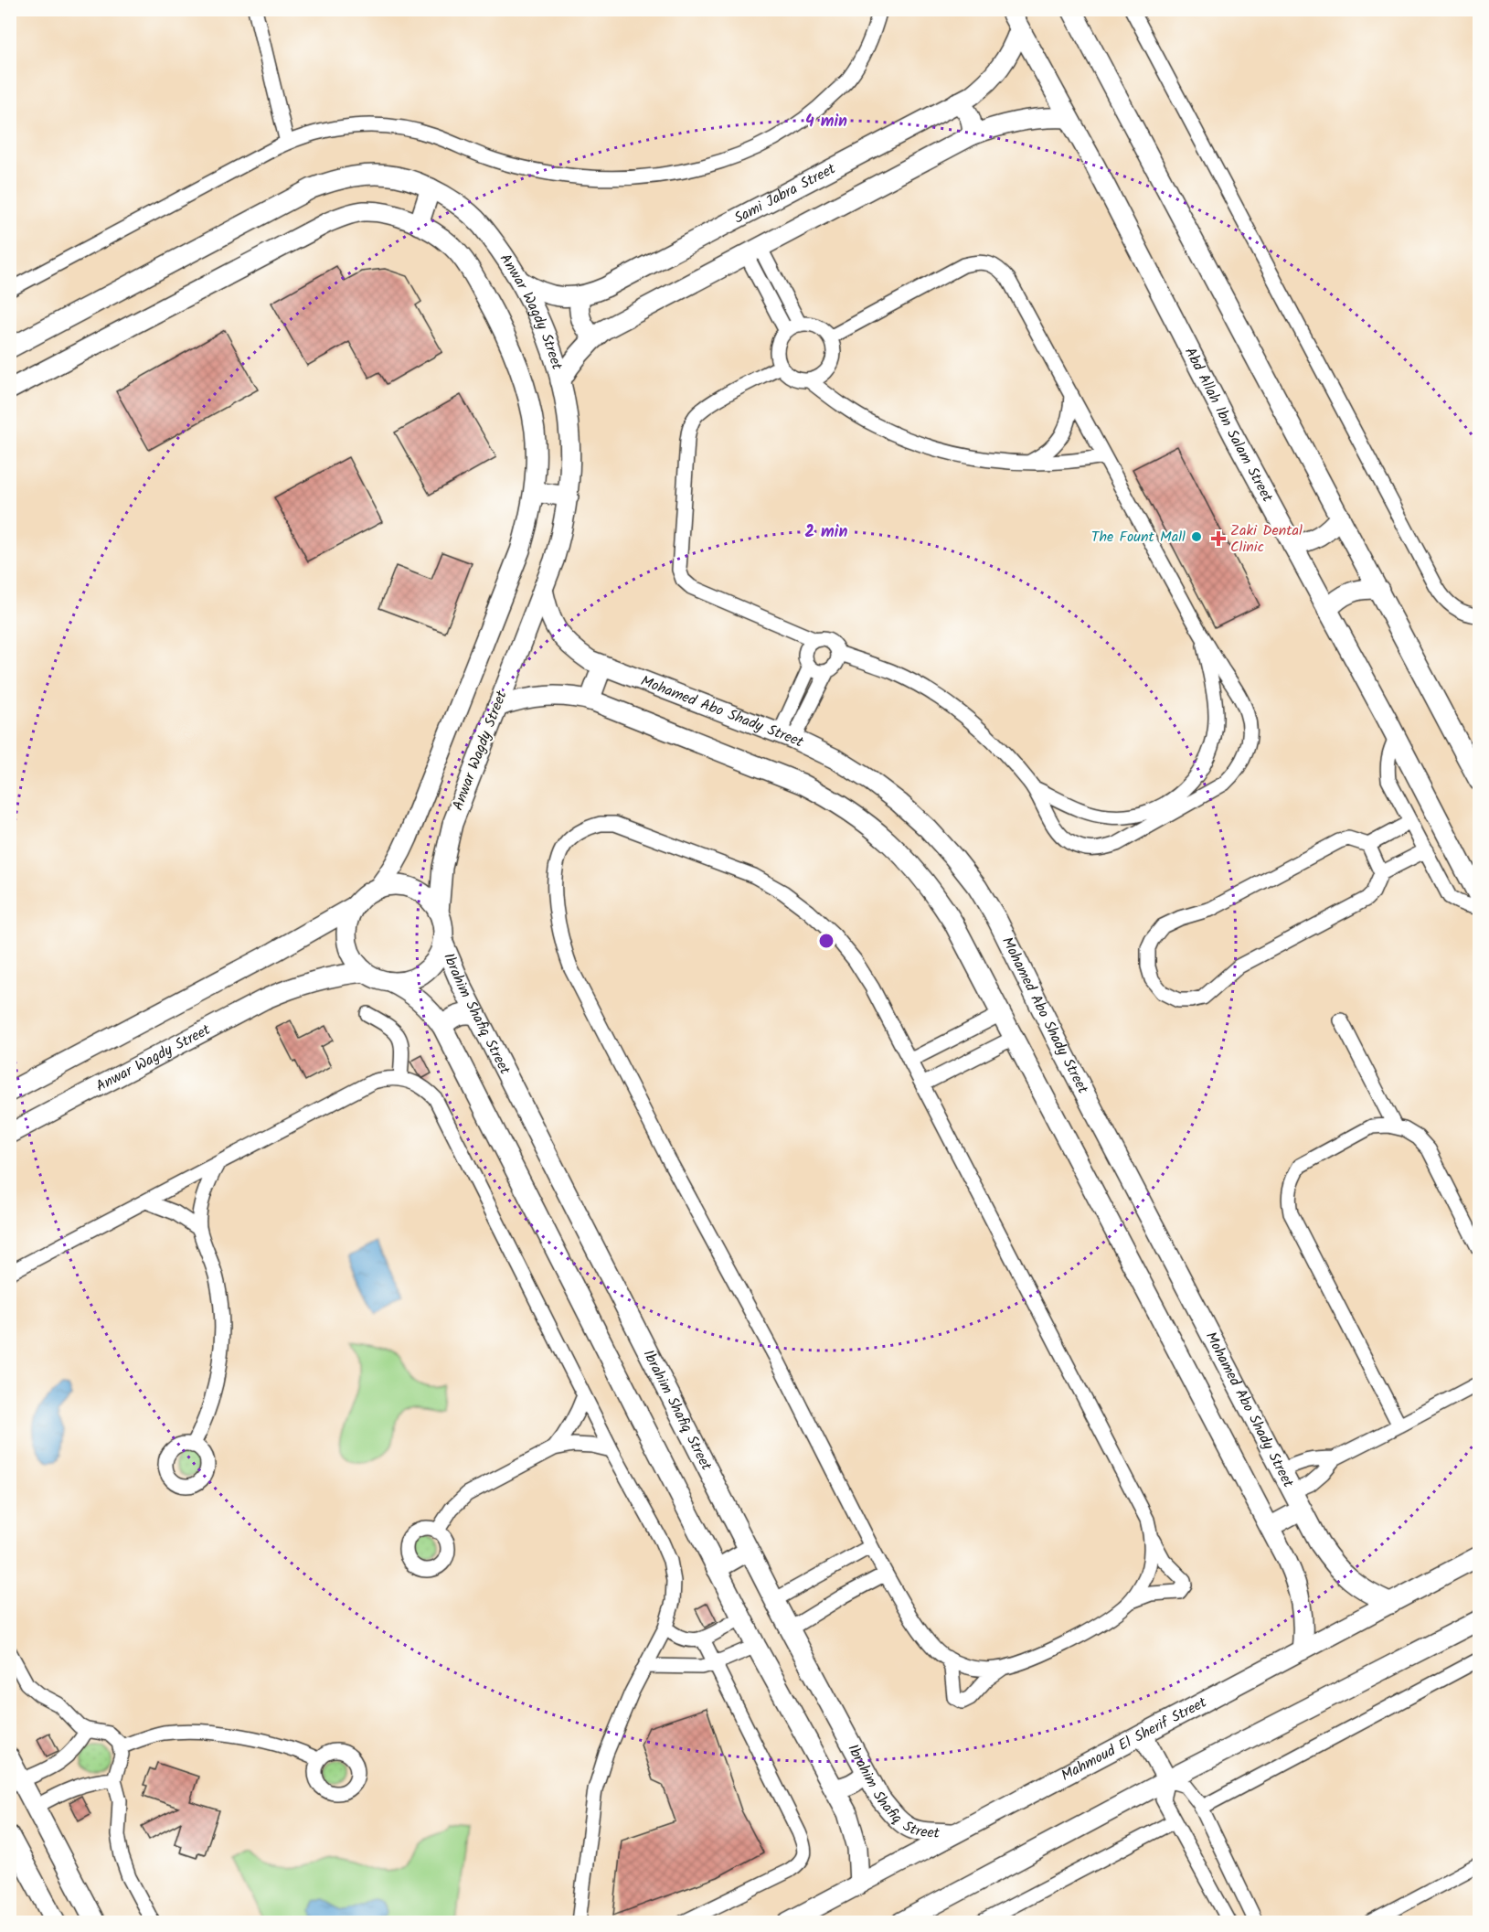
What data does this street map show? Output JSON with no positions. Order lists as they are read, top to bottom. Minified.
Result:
{"streets":{"street":["Sami Jabra Street","Anwar Wagdy Street","Abd Allah Ibn Salam Street","Mohamed Abo Shady Street","Ibrahim Shafiq Street","Mahmoud El Sherif Street"]},"crossings":[["Sami Jabra Street","Anwar Wagdy Street"],["Sami Jabra Street","Abd Allah Ibn Salam Street"],["Anwar Wagdy Street","Mohamed Abo Shady Street"],["Anwar Wagdy Street","Ibrahim Shafiq Street"],["Mohamed Abo Shady Street","Mahmoud El Sherif Street"],["Ibrahim Shafiq Street","Mahmoud El Sherif Street"]],"places":{"other":["The Fount Mall"],"health":["Zaki Dental Clinic"]},"rings":["4 min","2 min"]}
